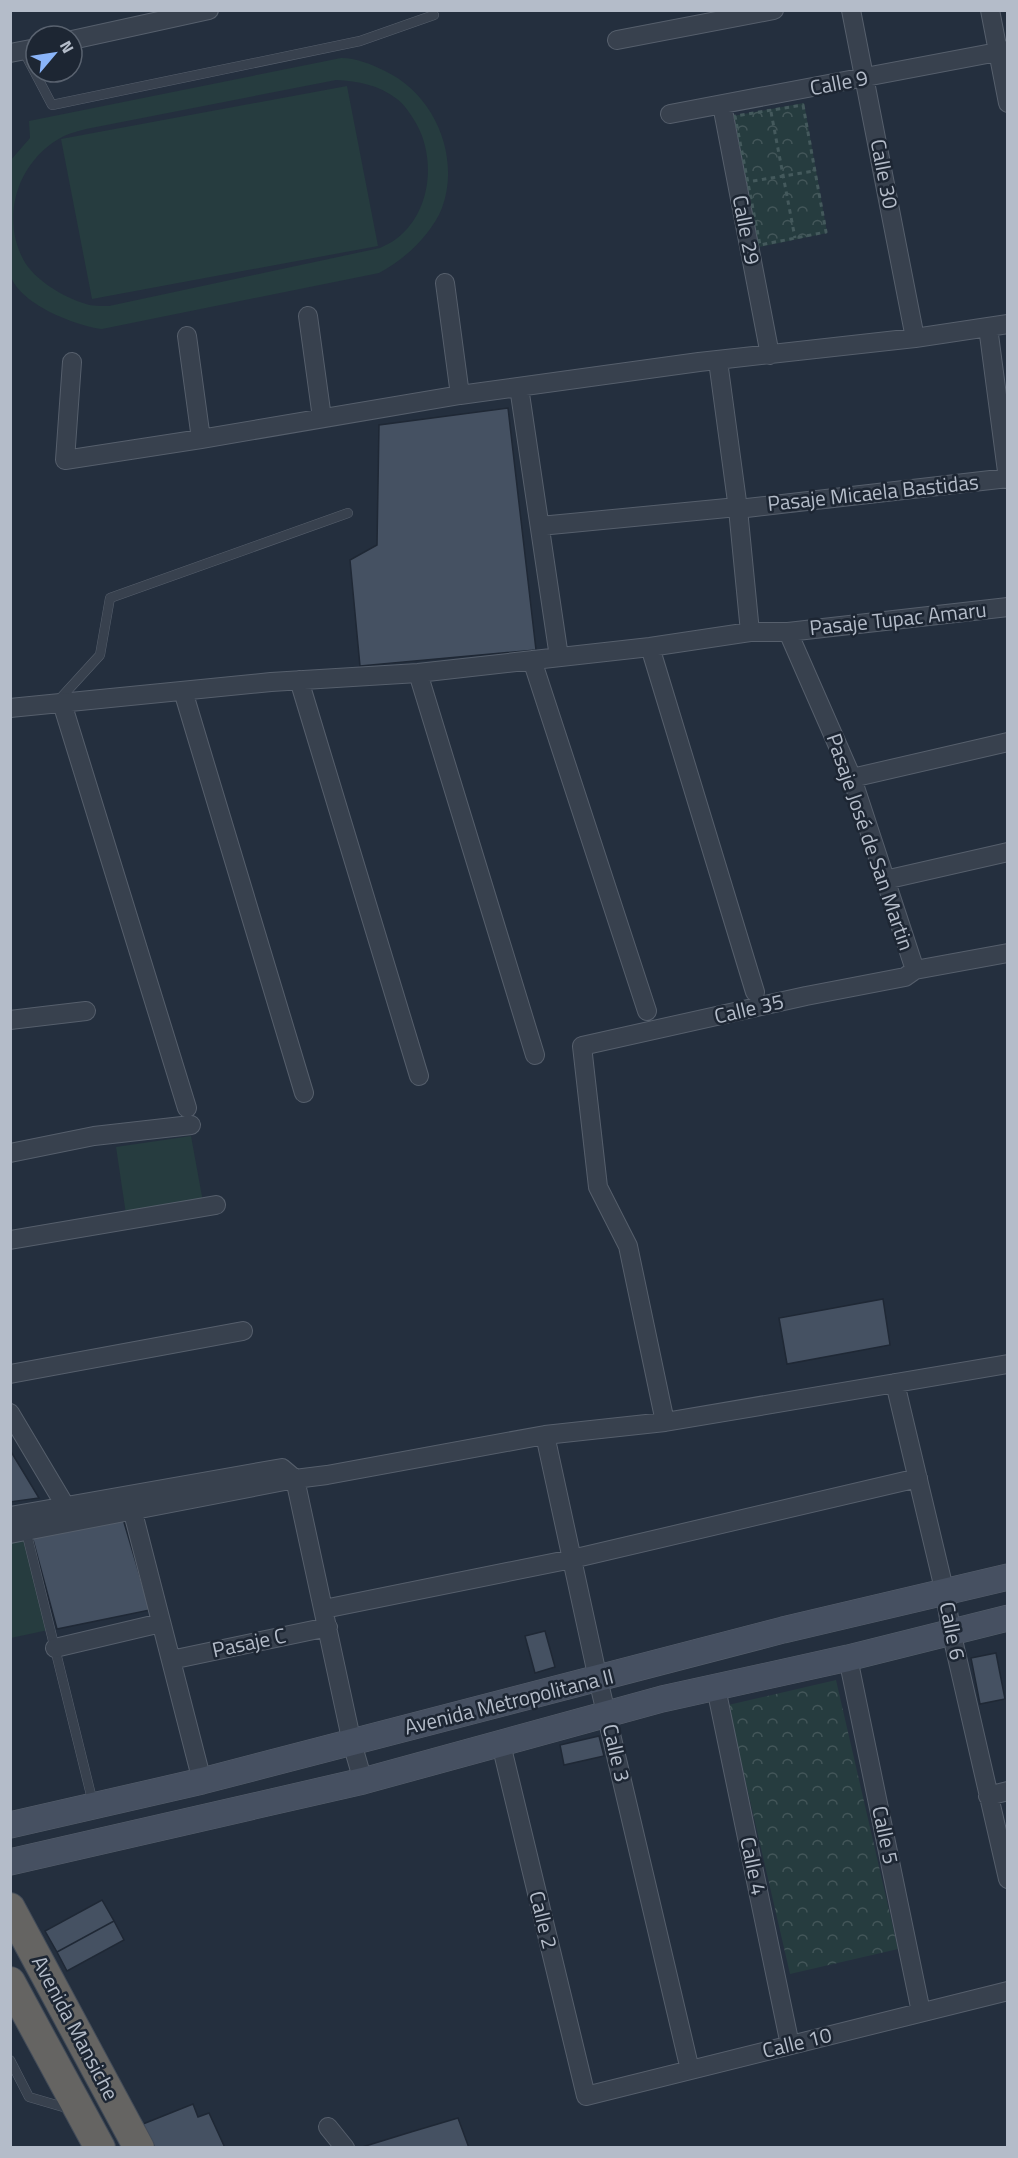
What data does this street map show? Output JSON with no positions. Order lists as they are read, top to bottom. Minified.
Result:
{"streets":{"highway":["Avenida Mansiche"],"main road":["Avenida Metropolitana II"],"street":["Calle 9","Calle 30","Calle 29","Pasaje Micaela Bastidas","Pasaje Tupac Amaru","Pasaje José de San Martin","Calle 35","Calle 6","Pasaje C","Calle 3","Calle 5","Calle 4","Calle 2","Calle 10"]},"crossings":[["Calle 9","Calle 30"],["Calle 9","Calle 29"],["Pasaje Tupac Amaru","Pasaje José de San Martin"],["Pasaje José de San Martin","Calle 35"],["Calle 6","Pasaje C"],["Calle 6","Avenida Metropolitana II"],["Pasaje C","Calle 3"],["Avenida Metropolitana II","Calle 3"],["Avenida Metropolitana II","Calle 5"],["Avenida Metropolitana II","Calle 4"],["Avenida Metropolitana II","Calle 2"],["Calle 3","Calle 10"],["Calle 5","Calle 10"],["Calle 4","Calle 10"],["Calle 2","Calle 10"]],"north":"top right"}
